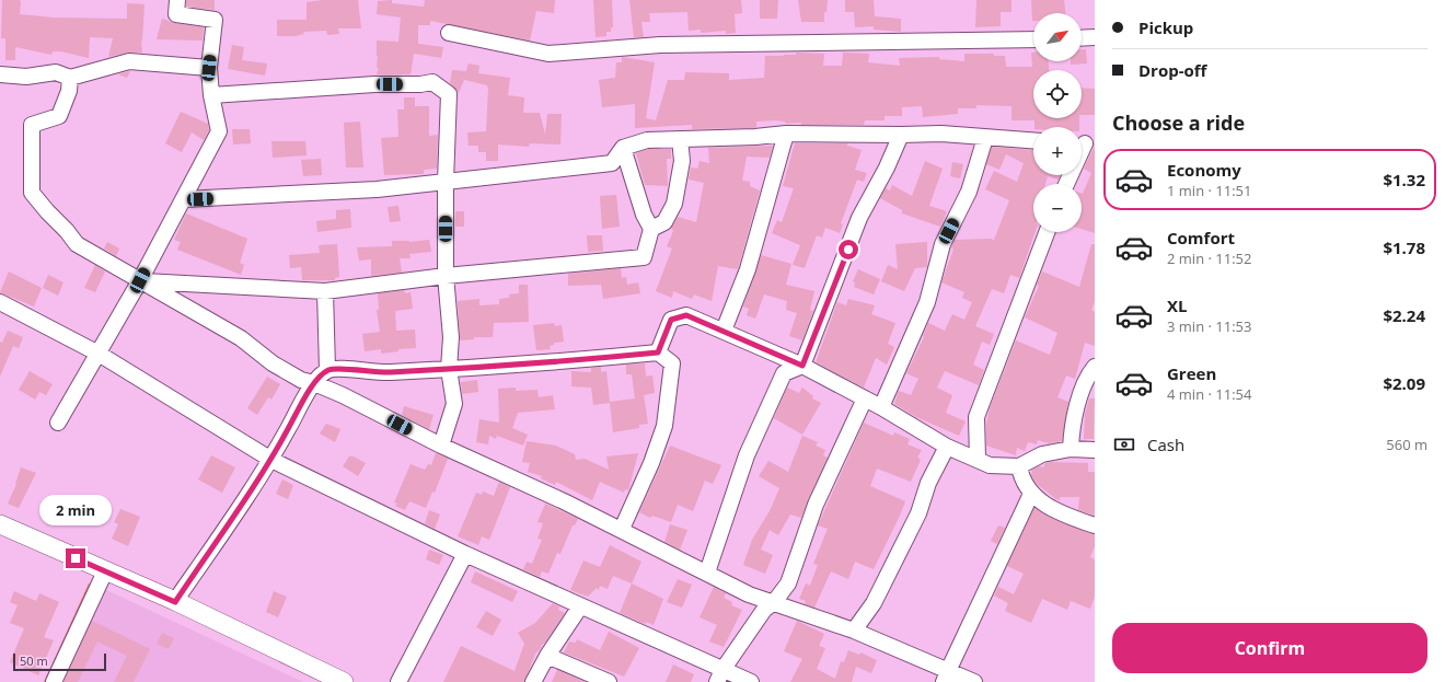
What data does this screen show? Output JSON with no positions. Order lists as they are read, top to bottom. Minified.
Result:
{"scale_bar":"50 m","north":"top right","page":{"banner":["Pickup","Drop-off"],"map_buttons":["+","−"],"heading":"Choose a ride","list":[{"name":"Economy","note":"1 min · 11:51","value":"$1.32"},{"name":"Comfort","note":"2 min · 11:52","value":"$1.78"},{"name":"XL","note":"3 min · 11:53","value":"$2.24"},{"name":"Green","note":"4 min · 11:54","value":"$2.09"}],"pay":["Cash","560 m"],"bubble":"2 min","buttons":"Confirm","scale":"50 m"}}
